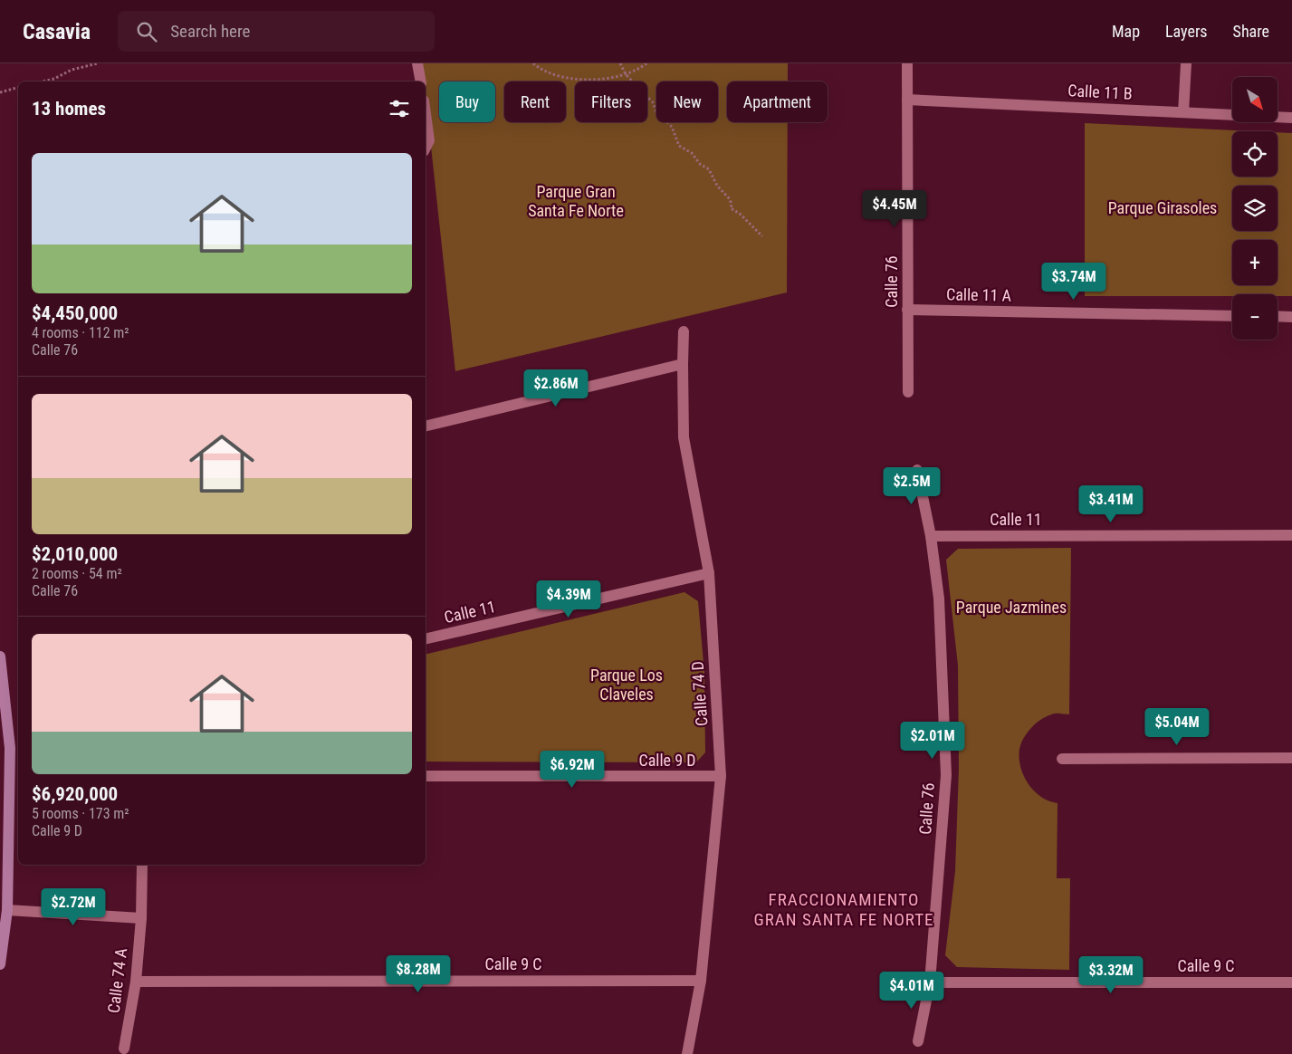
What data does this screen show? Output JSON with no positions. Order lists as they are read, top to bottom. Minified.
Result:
{"streets":{"street":["Calle 11 B","Calle 76","Calle 11 A","Calle 11","Calle 74 D","Calle 9 D","Calle 9 C","Calle 74 A"]},"crossings":[["Calle 11 B","Calle 76"],["Calle 76","Calle 11 A"],["Calle 76","Calle 11"],["Calle 76","Calle 9 C"],["Calle 11","Calle 74 D"],["Calle 74 D","Calle 9 D"],["Calle 74 D","Calle 9 C"],["Calle 9 C","Calle 74 A"]],"districts":["FRACCIONAMIENTO GRAN SANTA FE NORTE"],"parks":["Parque Gran Santa Fe Norte","Parque Girasoles","Parque Jazmines","Parque Los Claveles"],"north":"bottom right","page":{"header":"Casavia","search":"Search here","nav":["Map","Layers","Share"],"map_buttons":["+","−"],"chip":["Buy","Rent","Filters","New","Apartment"],"heading":"13 homes","list":[{"name":"$4,450,000","note":"4 rooms · 112 m² · Calle 76"},{"name":"$2,010,000","note":"2 rooms · 54 m² · Calle 76"},{"name":"$6,920,000","note":"5 rooms · 173 m² · Calle 9 D"}],"price":["$4.45M","$3.74M","$2.86M","$2.5M","$3.41M","$4.39M","$5.04M","$2.01M","$6.92M","$2.72M","$8.28M","$3.32M","$4.01M"]}}
